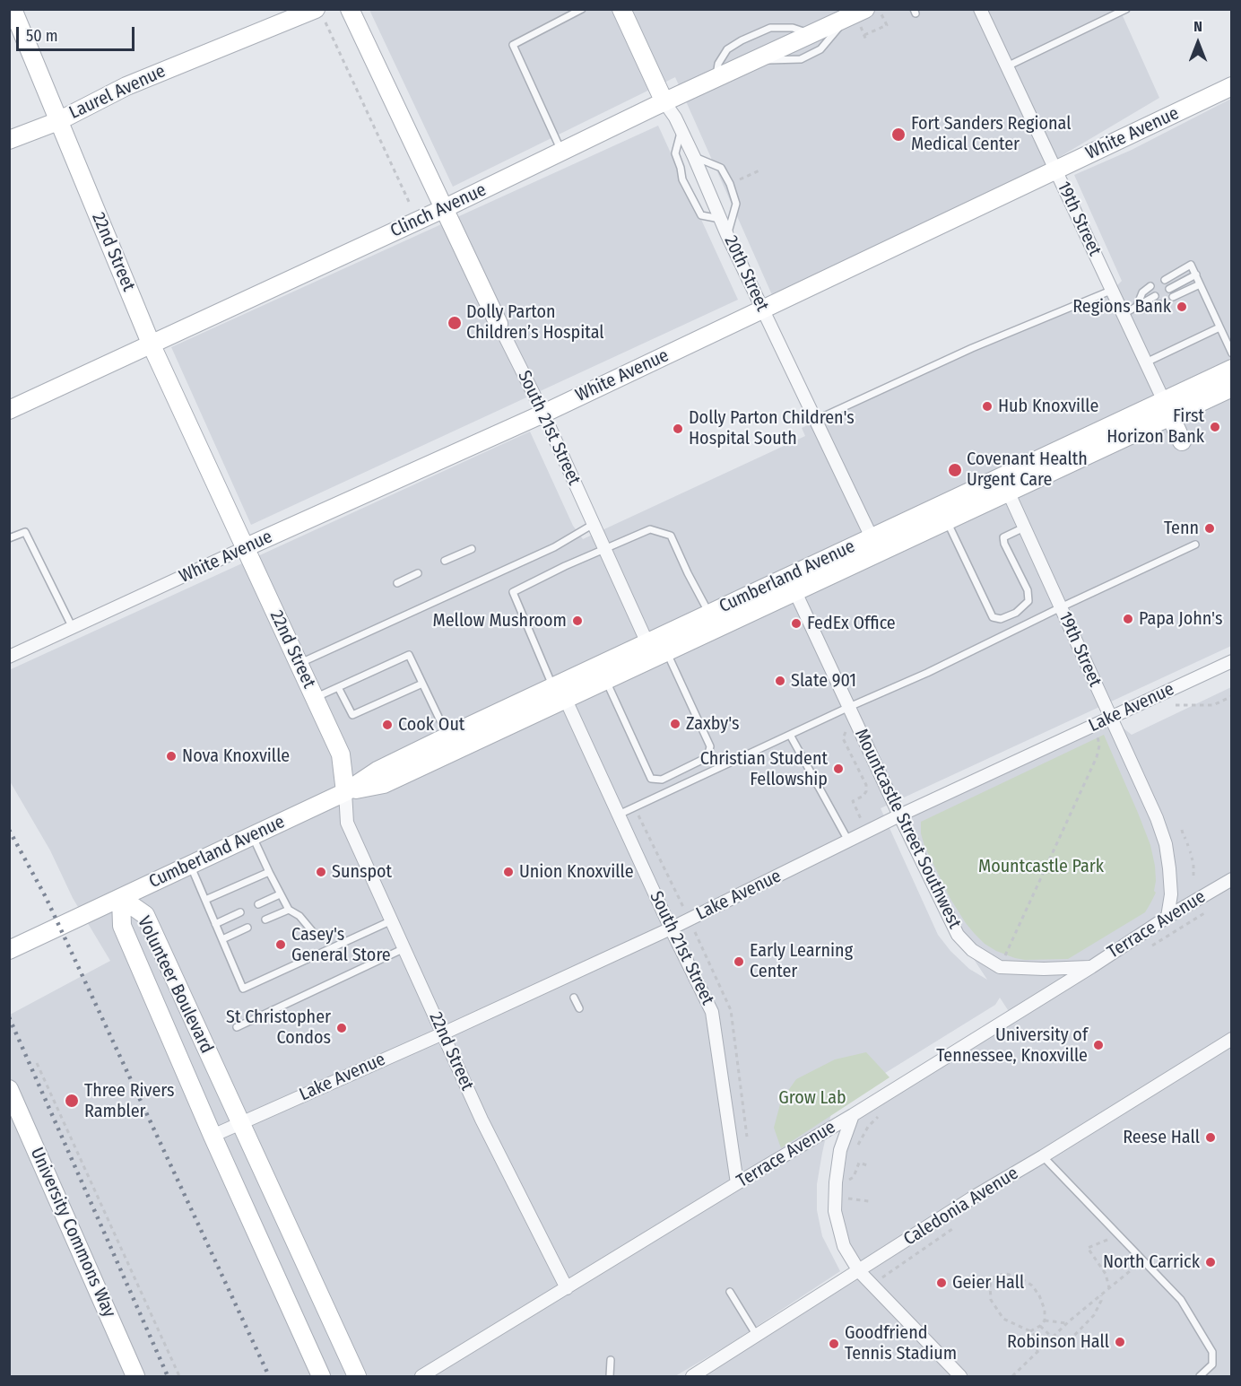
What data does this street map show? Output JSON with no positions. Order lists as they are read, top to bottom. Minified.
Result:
{"streets":{"street":["Laurel Avenue","White Avenue","Clinch Avenue","19th Street","22nd Street","20th Street","South 21st Street","Cumberland Avenue","Lake Avenue","Mountcastle Street Southwest","Terrace Avenue","Volunteer Boulevard","Caledonia Avenue","University Commons Way"]},"crossings":[["Laurel Avenue","22nd Street"],["White Avenue","19th Street"],["White Avenue","22nd Street"],["White Avenue","20th Street"],["White Avenue","South 21st Street"],["Clinch Avenue","22nd Street"],["Clinch Avenue","20th Street"],["Clinch Avenue","South 21st Street"],["19th Street","Cumberland Avenue"],["19th Street","Lake Avenue"],["19th Street","Terrace Avenue"],["22nd Street","Cumberland Avenue"],["22nd Street","Lake Avenue"],["22nd Street","Terrace Avenue"],["20th Street","Cumberland Avenue"],["South 21st Street","Cumberland Avenue"],["South 21st Street","Lake Avenue"],["South 21st Street","Terrace Avenue"],["Cumberland Avenue","Mountcastle Street Southwest"],["Cumberland Avenue","Volunteer Boulevard"],["Lake Avenue","Mountcastle Street Southwest"],["Lake Avenue","Volunteer Boulevard"],["Mountcastle Street Southwest","Terrace Avenue"]],"parks":["Mountcastle Park","Grow Lab"],"places":["Fort Sanders Regional Medical Center","Regions Bank","Dolly Parton Children’s Hospital","Hub Knoxville","First Horizon Bank","Dolly Parton Children's Hospital South","Covenant Health Urgent Care","Tenn","Papa John's","Mellow Mushroom","FedEx Office","Slate 901","Zaxby's","Cook Out","Nova Knoxville","Christian Student Fellowship","Sunspot","Union Knoxville","Casey's General Store","Early Learning Center","St Christopher Condos","University of Tennessee, Knoxville","Three Rivers Rambler","Reese Hall","North Carrick","Geier Hall","Robinson Hall","Goodfriend Tennis Stadium"],"scale_bar":"50 m","north":"top"}
